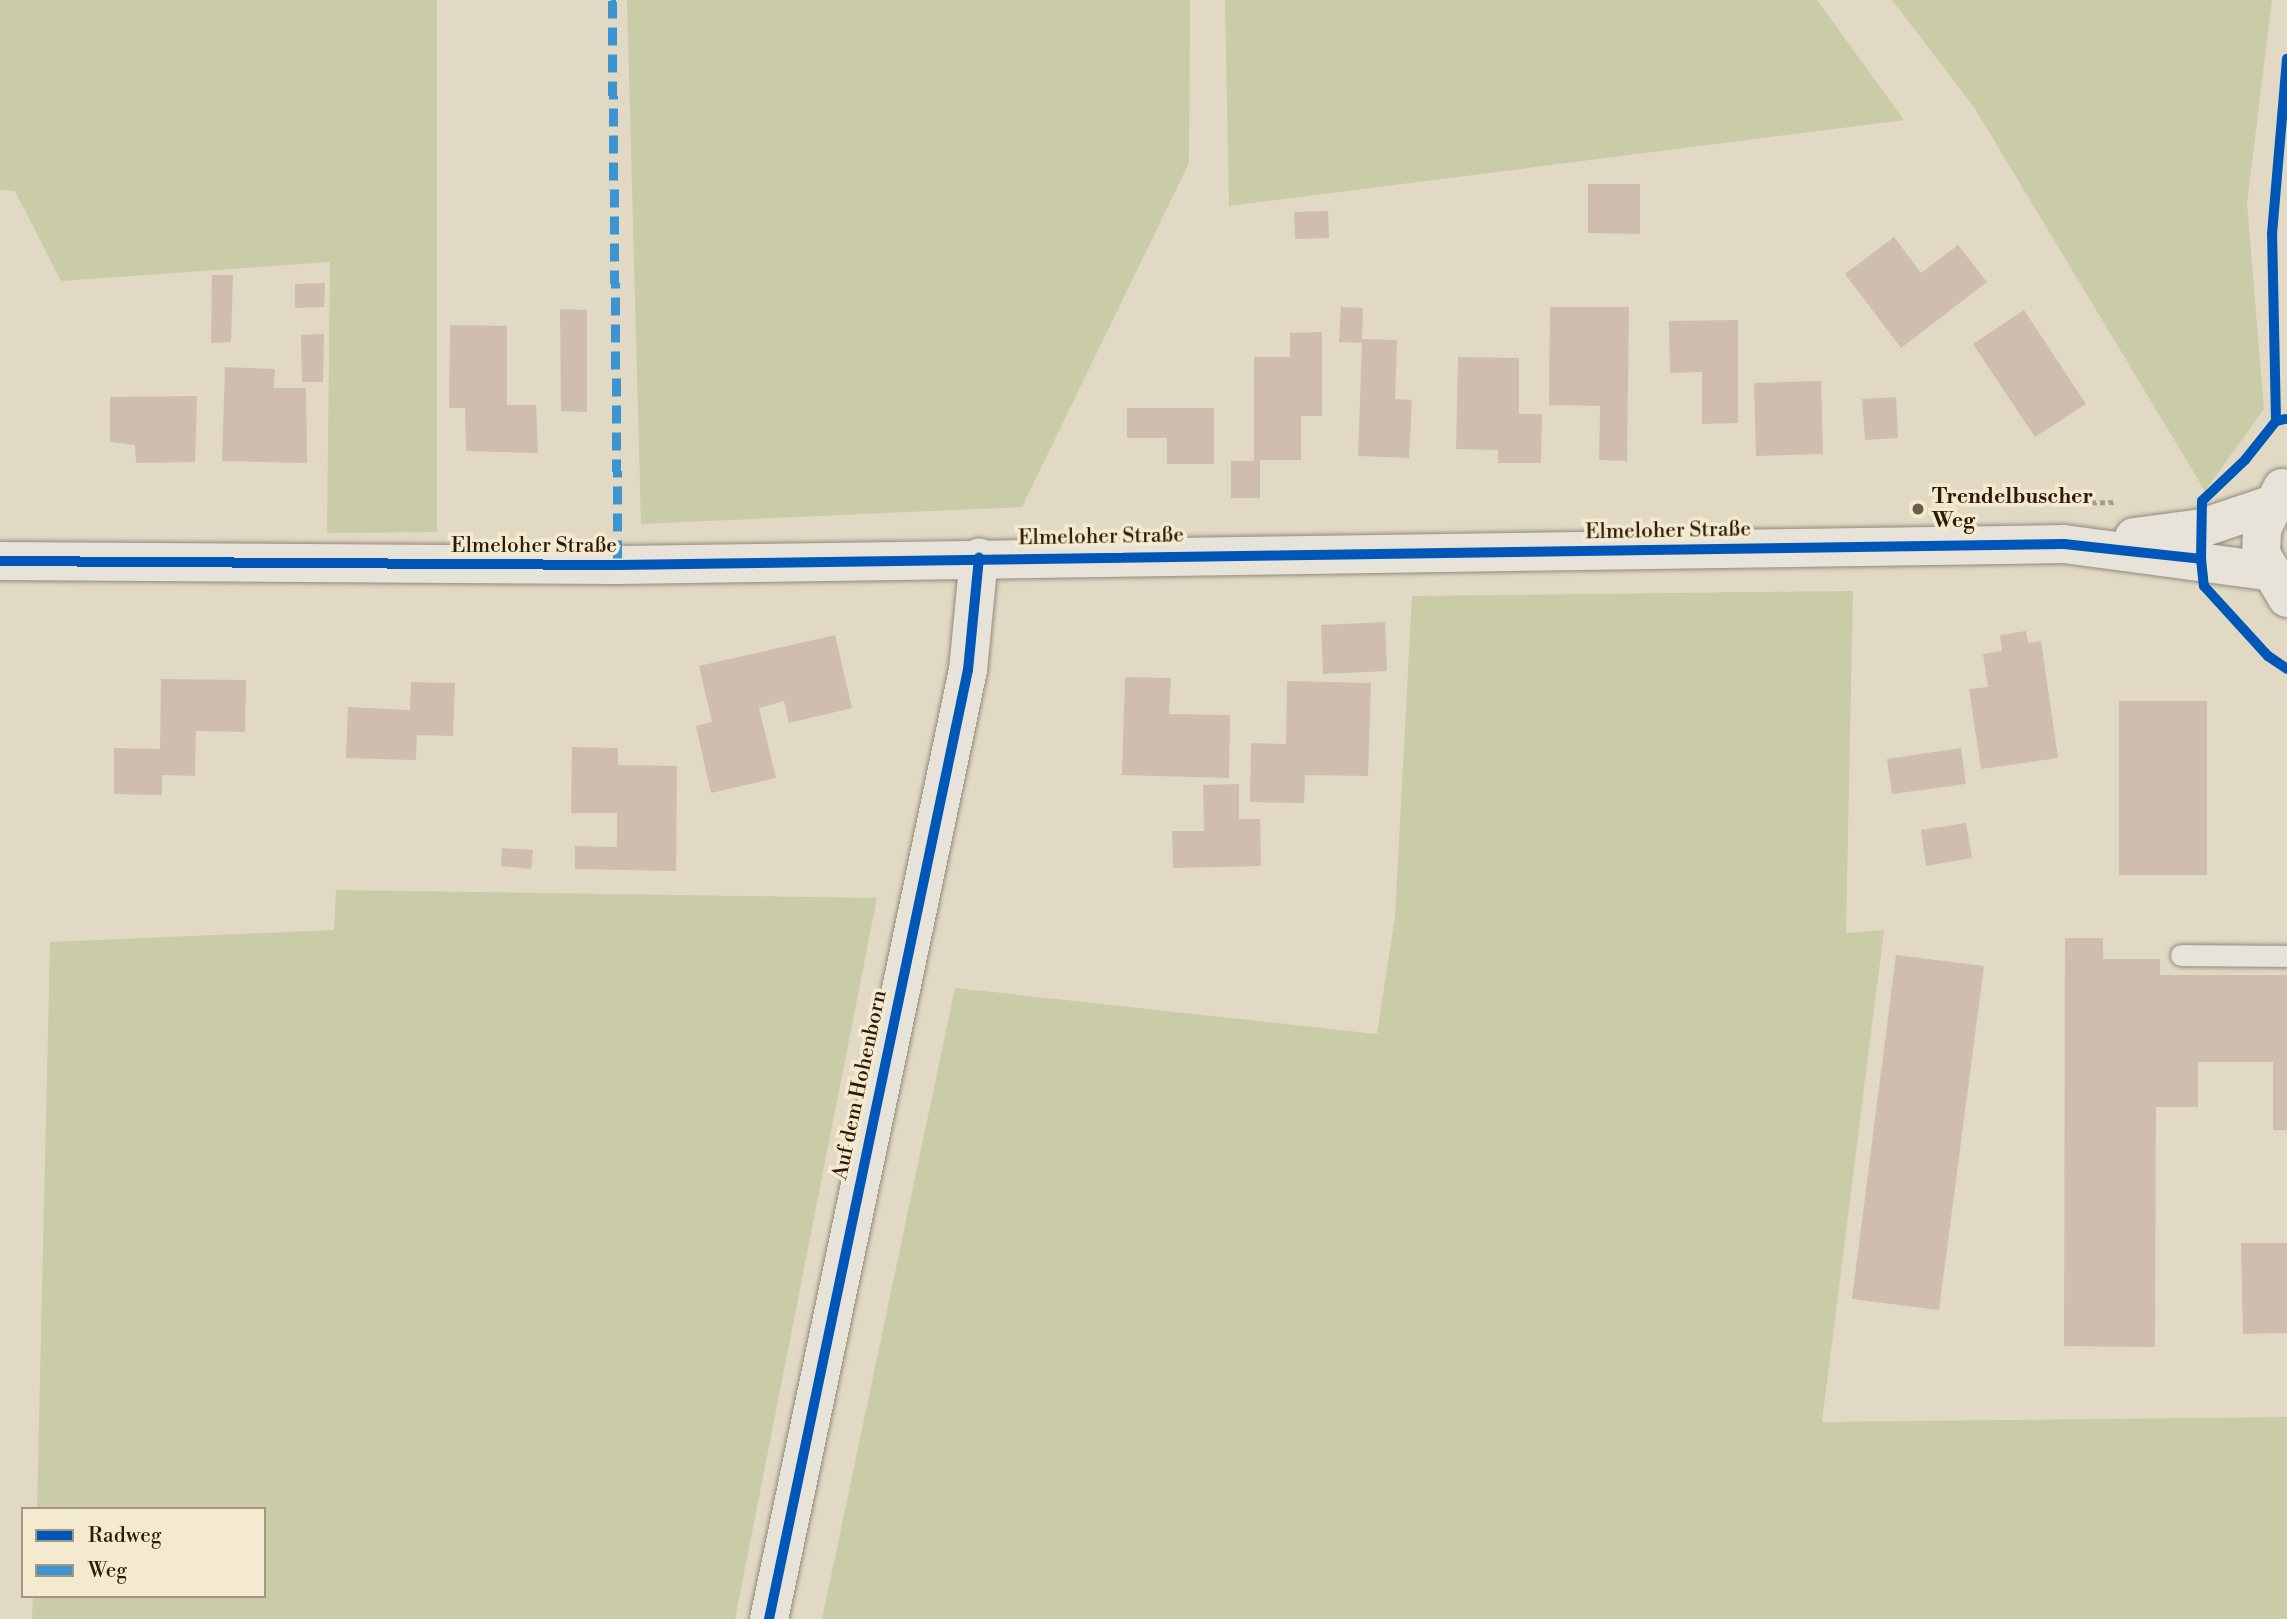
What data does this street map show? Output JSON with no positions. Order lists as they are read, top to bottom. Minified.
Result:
{"streets":{"street":["Elmeloher Straße","Auf dem Hohenborn"]},"crossings":[["Elmeloher Straße","Auf dem Hohenborn"]],"places":["Trendelbuscher Weg"],"legend":["Radweg","Weg"]}
